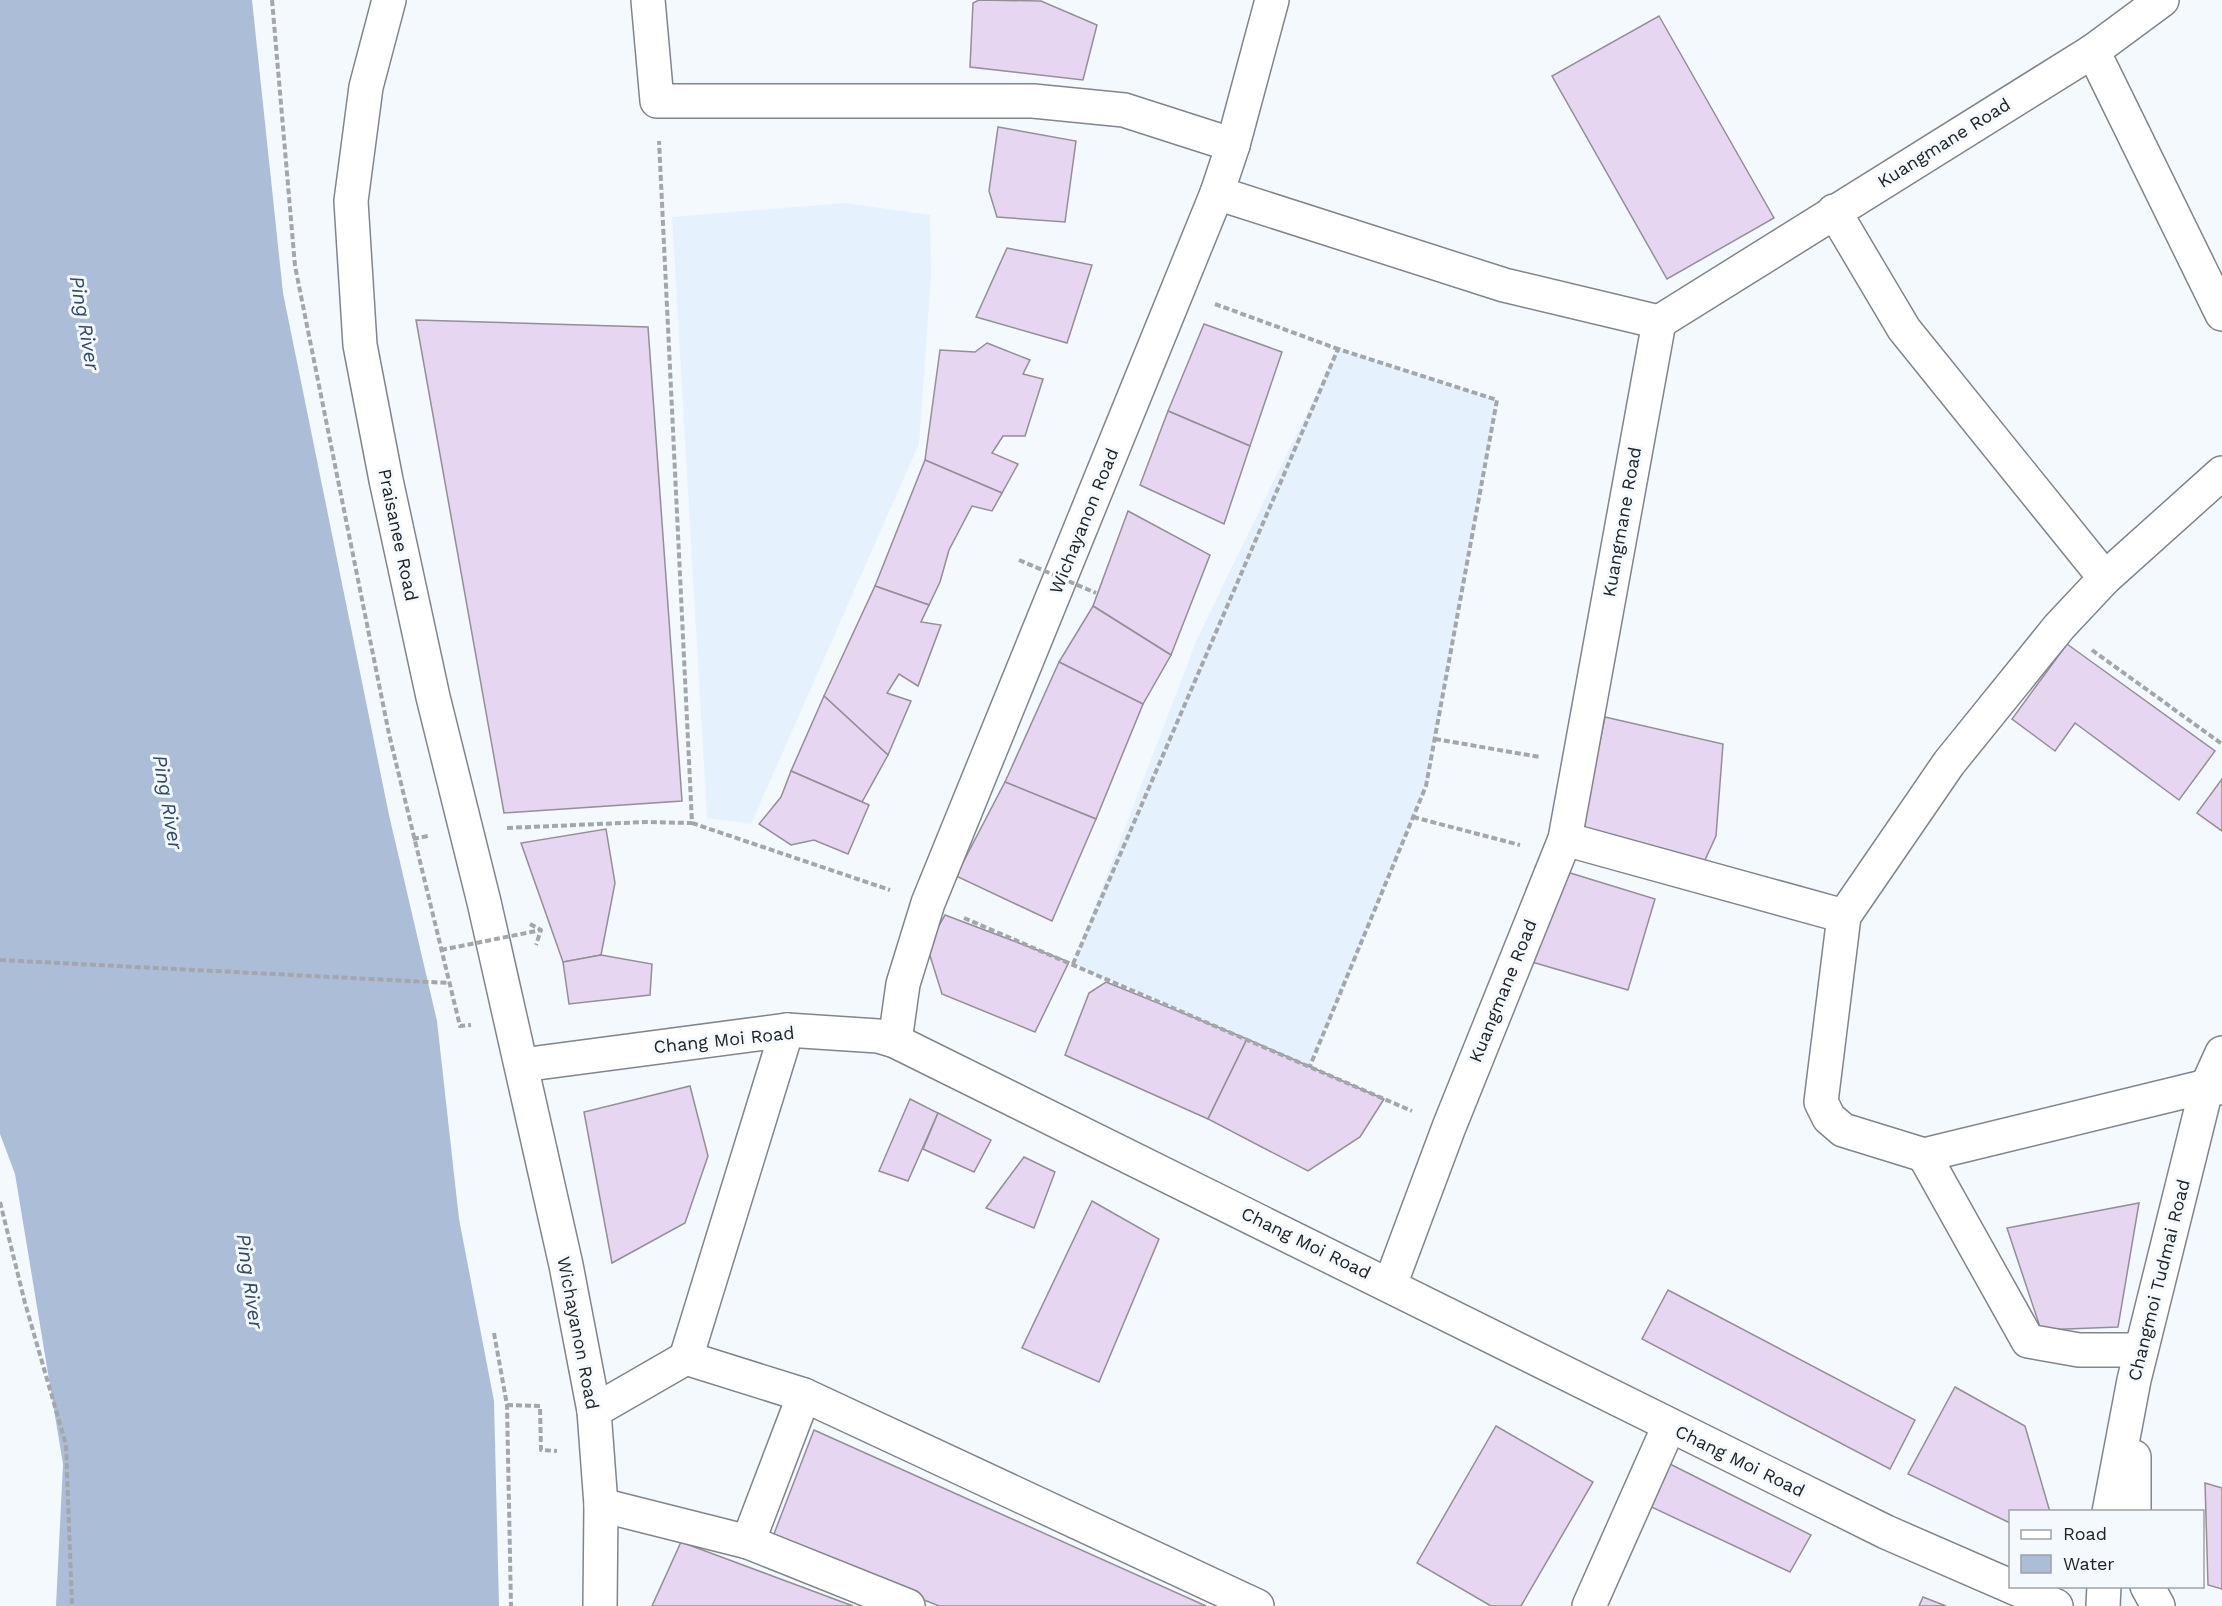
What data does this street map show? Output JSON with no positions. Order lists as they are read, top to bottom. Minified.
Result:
{"streets":{"street":["Kuangmane Road","Wichayanon Road","Praisanee Road","Chang Moi Road","Changmoi Tudmai Road"]},"crossings":[["Kuangmane Road","Chang Moi Road"],["Wichayanon Road","Praisanee Road"],["Wichayanon Road","Chang Moi Road"],["Praisanee Road","Chang Moi Road"]],"water":["Ping River"],"legend":["Road","Water"]}
